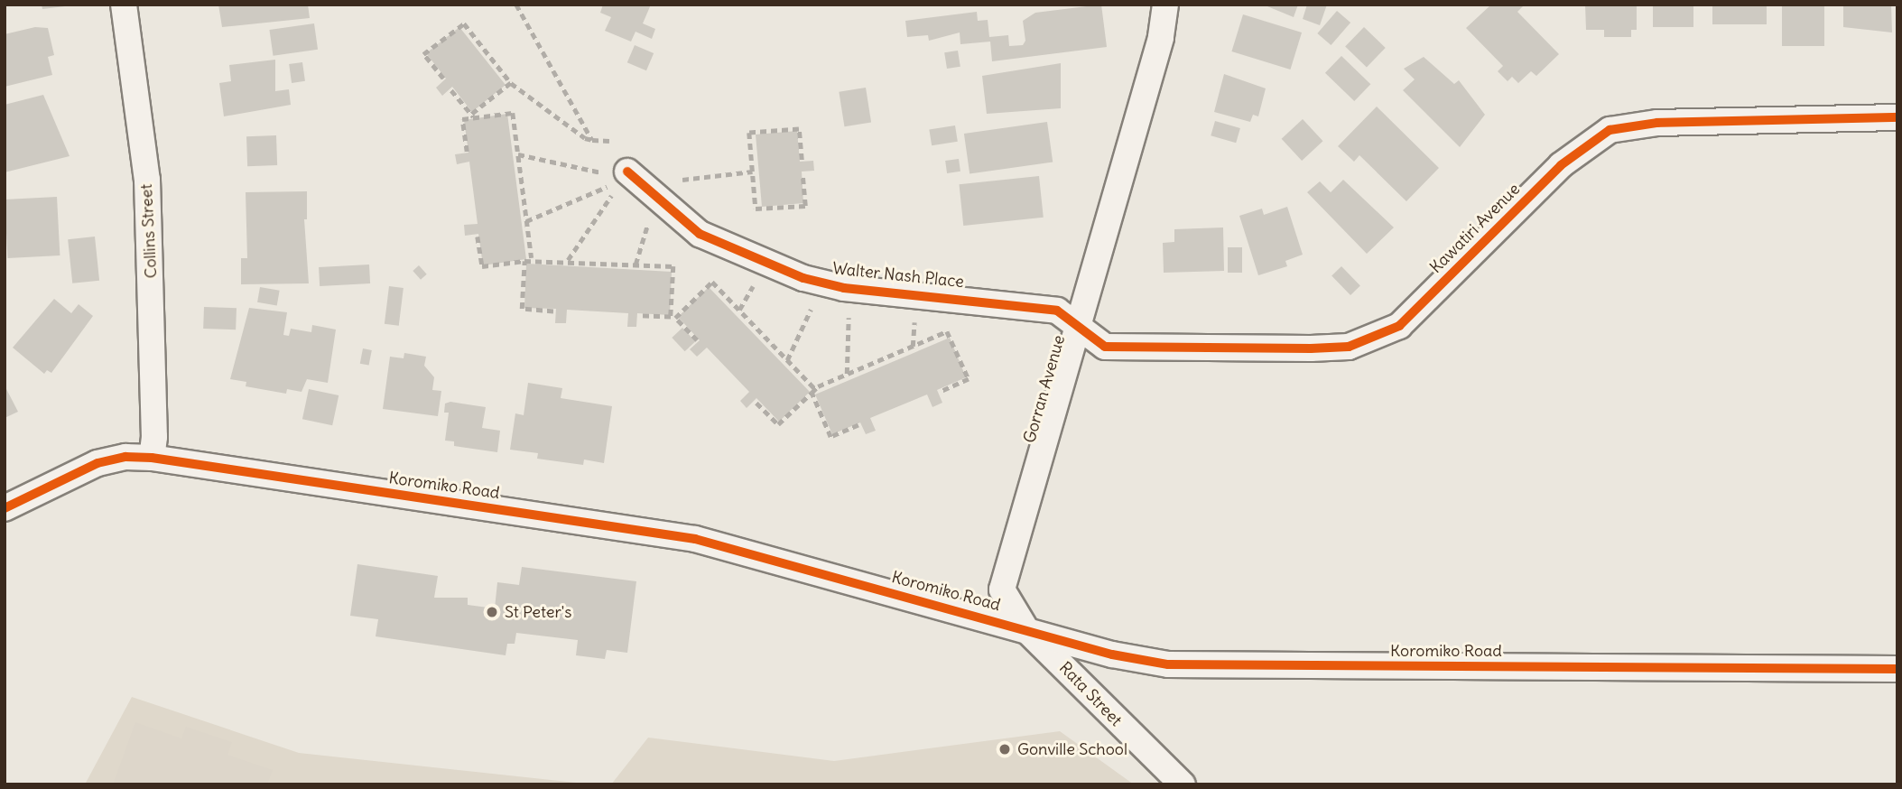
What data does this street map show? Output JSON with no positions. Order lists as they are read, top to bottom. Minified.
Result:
{"streets":{"street":["Kawatiri Avenue","Collins Street","Walter Nash Place","Gorran Avenue","Koromiko Road","Rata Street"]},"crossings":[["Kawatiri Avenue","Walter Nash Place"],["Kawatiri Avenue","Gorran Avenue"],["Collins Street","Koromiko Road"],["Walter Nash Place","Gorran Avenue"],["Gorran Avenue","Koromiko Road"],["Gorran Avenue","Rata Street"],["Koromiko Road","Rata Street"]],"places":["St Peter's","Gonville School"]}
